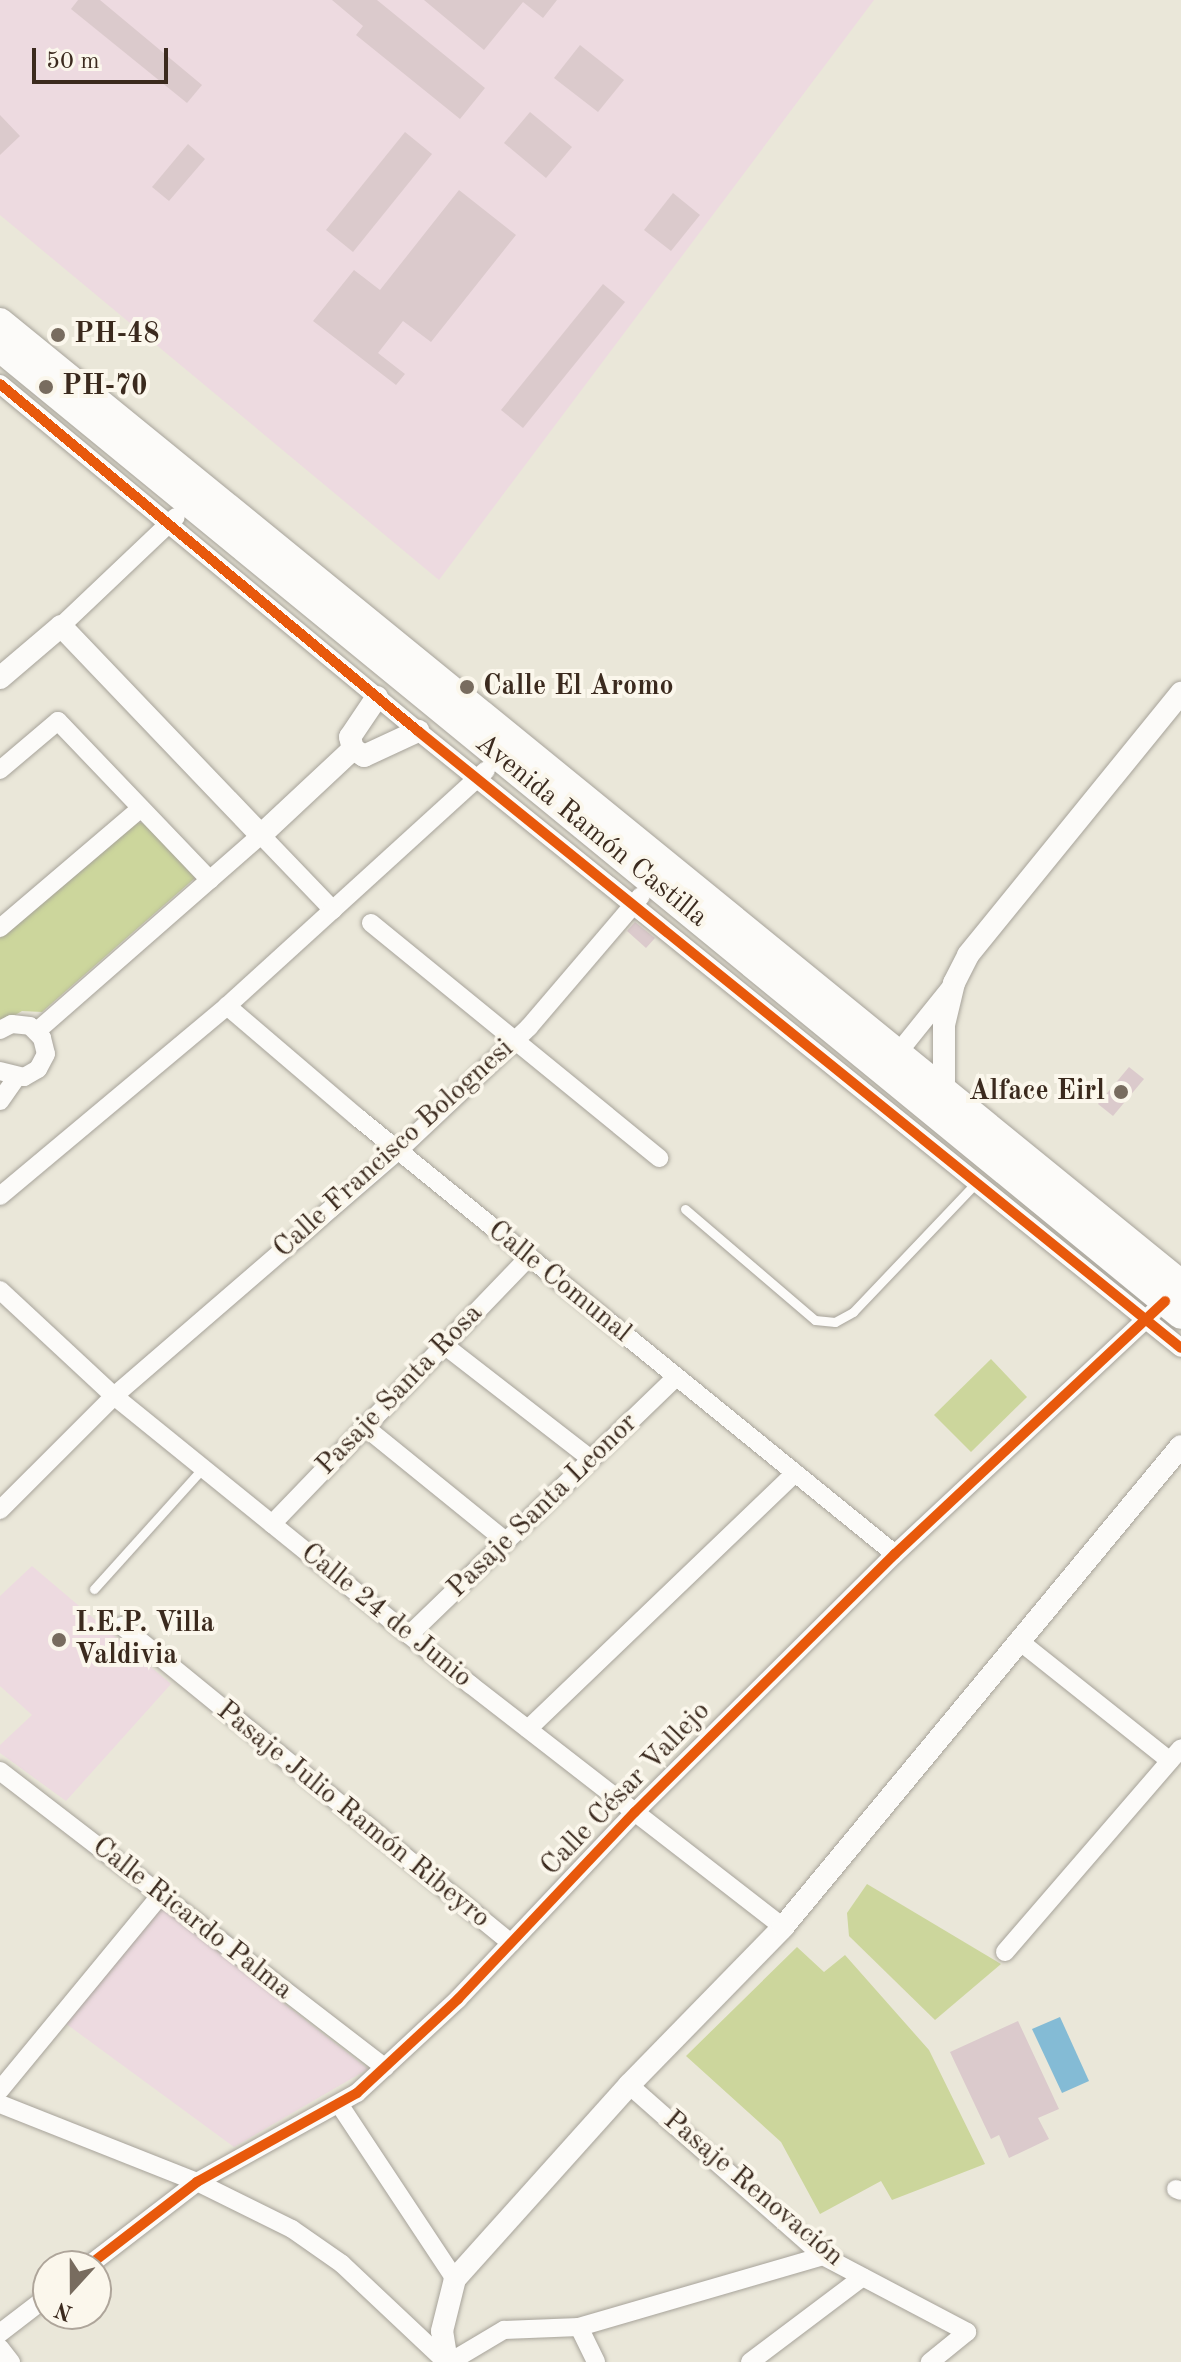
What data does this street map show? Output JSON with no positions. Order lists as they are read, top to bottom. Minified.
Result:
{"streets":{"highway":["Avenida Ramón Castilla"],"street":["Calle Francisco Bolognesi","Calle Comunal","Pasaje Santa Rosa","Pasaje Santa Leonor","Calle 24 de Junio","Calle César Vallejo","Pasaje Julio Ramón Ribeyro","Calle Ricardo Palma","Pasaje Renovación"]},"crossings":[["Avenida Ramón Castilla","Calle Francisco Bolognesi"],["Avenida Ramón Castilla","Calle César Vallejo"],["Calle Francisco Bolognesi","Calle Comunal"],["Calle Francisco Bolognesi","Calle 24 de Junio"],["Calle Comunal","Pasaje Santa Rosa"],["Calle Comunal","Pasaje Santa Leonor"],["Calle Comunal","Calle César Vallejo"],["Pasaje Santa Rosa","Calle 24 de Junio"],["Pasaje Santa Leonor","Calle 24 de Junio"],["Calle 24 de Junio","Calle César Vallejo"],["Calle César Vallejo","Pasaje Julio Ramón Ribeyro"],["Calle César Vallejo","Calle Ricardo Palma"]],"places":["PH-48","PH-70","Calle El Aromo","Alface Eirl","I.E.P. Villa Valdivia"],"scale_bar":"50 m","north":"bottom"}
